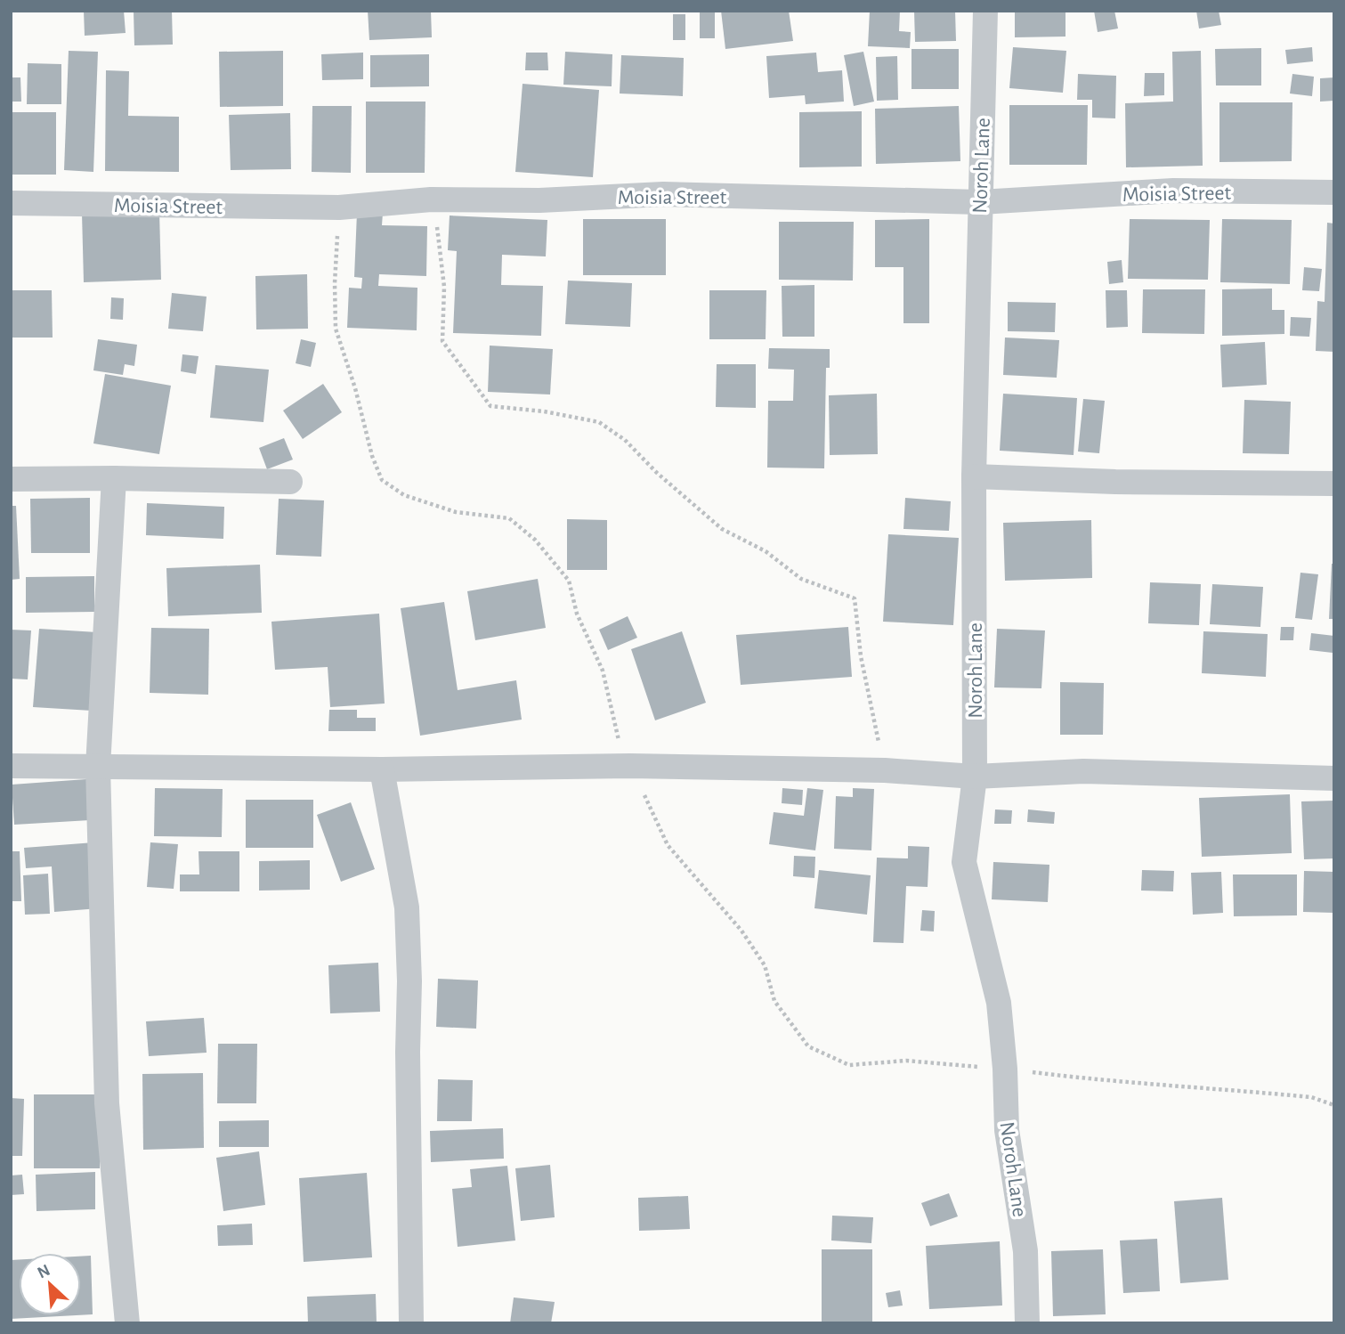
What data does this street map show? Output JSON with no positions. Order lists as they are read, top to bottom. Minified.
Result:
{"streets":{"street":["Noroh Lane","Moisia Street"]},"crossings":[["Noroh Lane","Moisia Street"]],"north":"top left"}
